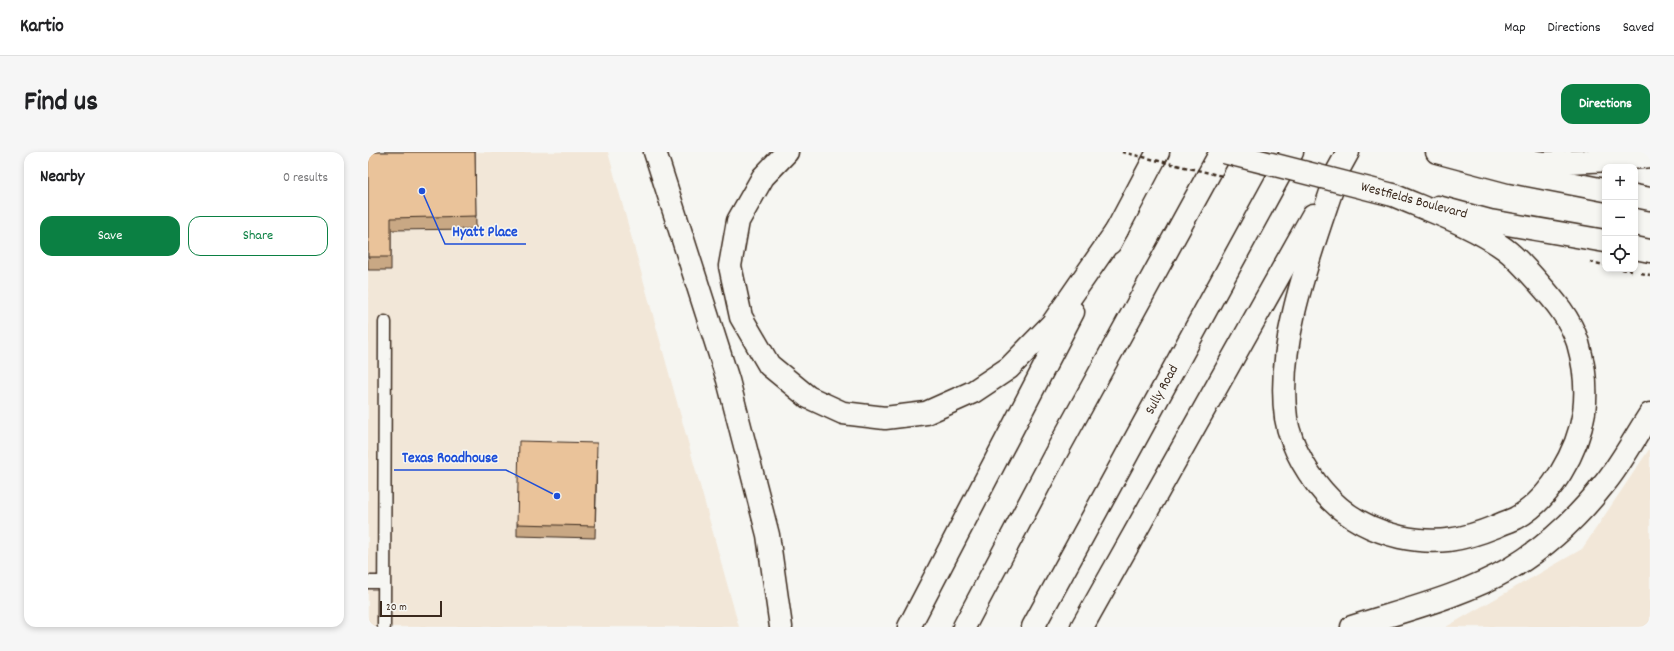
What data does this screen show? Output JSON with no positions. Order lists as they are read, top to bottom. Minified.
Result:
{"streets":{"main road":["Westfields Boulevard","Sully Road"]},"places":["Hyatt Place","Texas Roadhouse"],"scale_bar":"20 m","page":{"header":"Kartio","nav":["Map","Directions","Saved"],"title":"Find us","buttons":["Directions",["Save","Share"]],"heading":["Nearby","0 results"],"map_buttons":["+","−"],"scale":"20 m"}}
